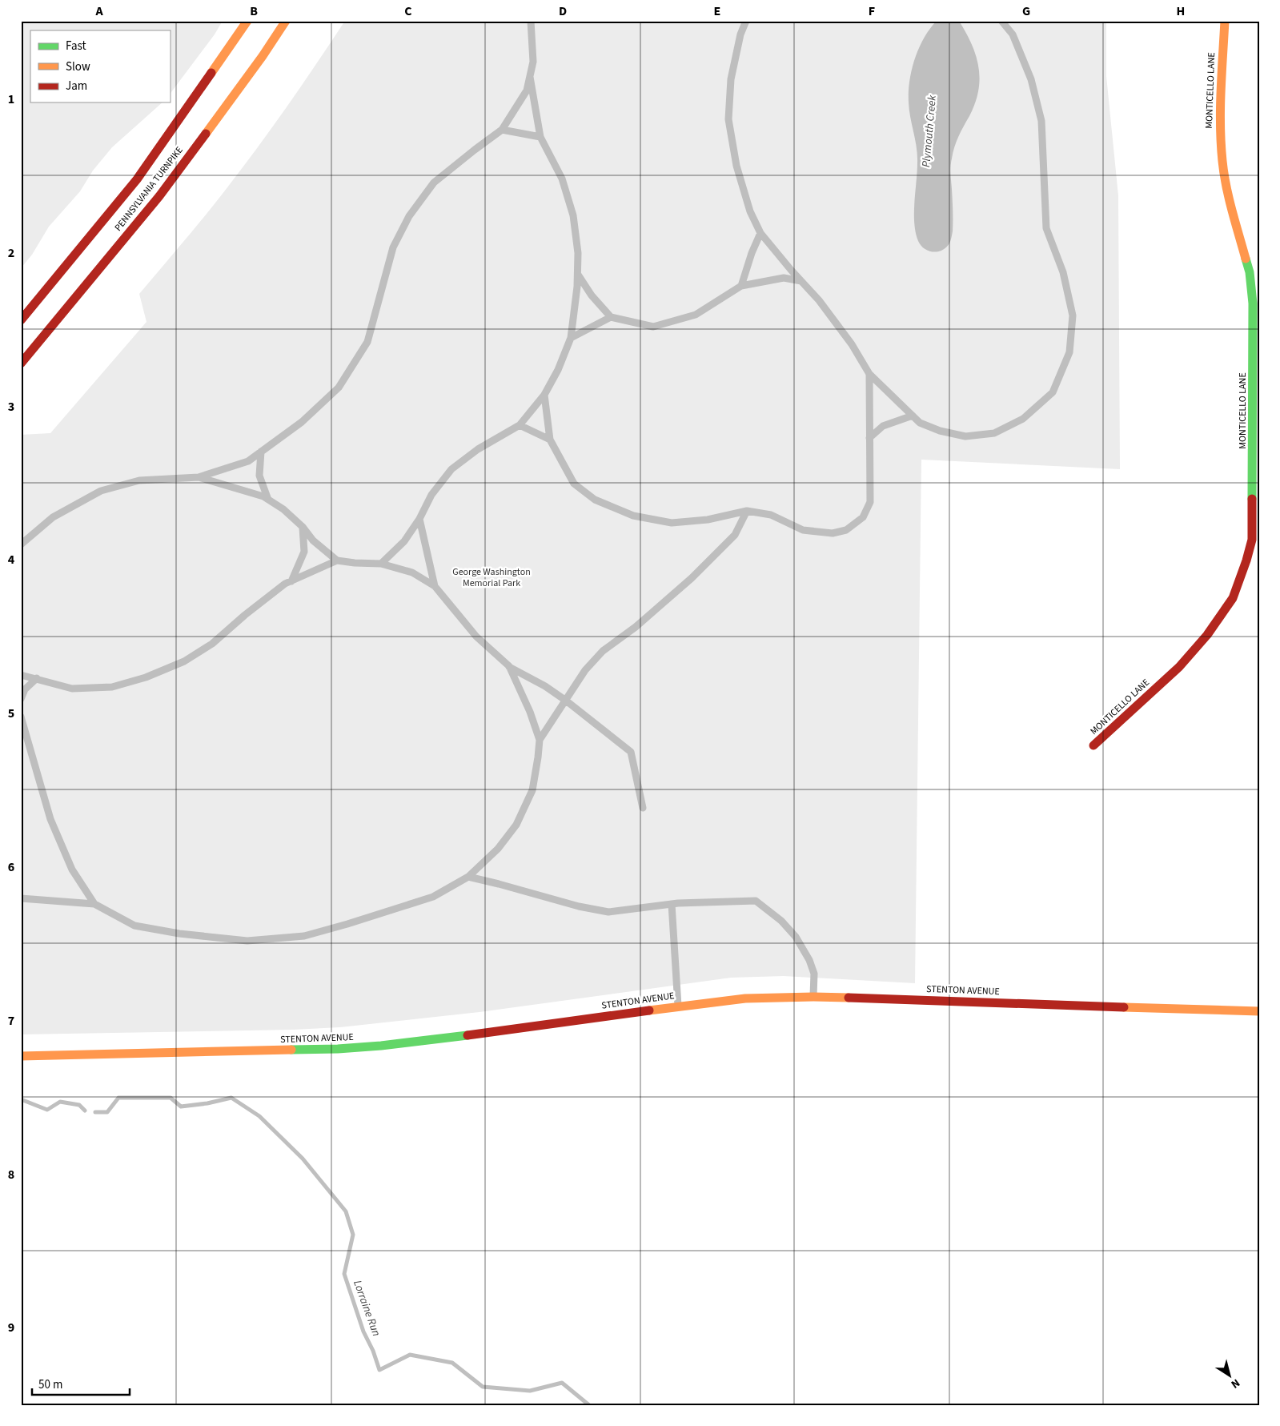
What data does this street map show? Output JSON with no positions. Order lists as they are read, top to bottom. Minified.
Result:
{"streets":{"main road":["MONTICELLO LANE","PENNSYLVANIA TURNPIKE","STENTON AVENUE"]},"water":["Plymouth Creek","Lorraine Run"],"parks":["George Washington Memorial Park"],"legend":["Fast","Slow","Jam"],"scale_bar":"50 m","north":"bottom right","grid":{"columns":["A","B","C","D","E","F","G","H"],"rows":["1","2","3","4","5","6","7","8","9"]}}
